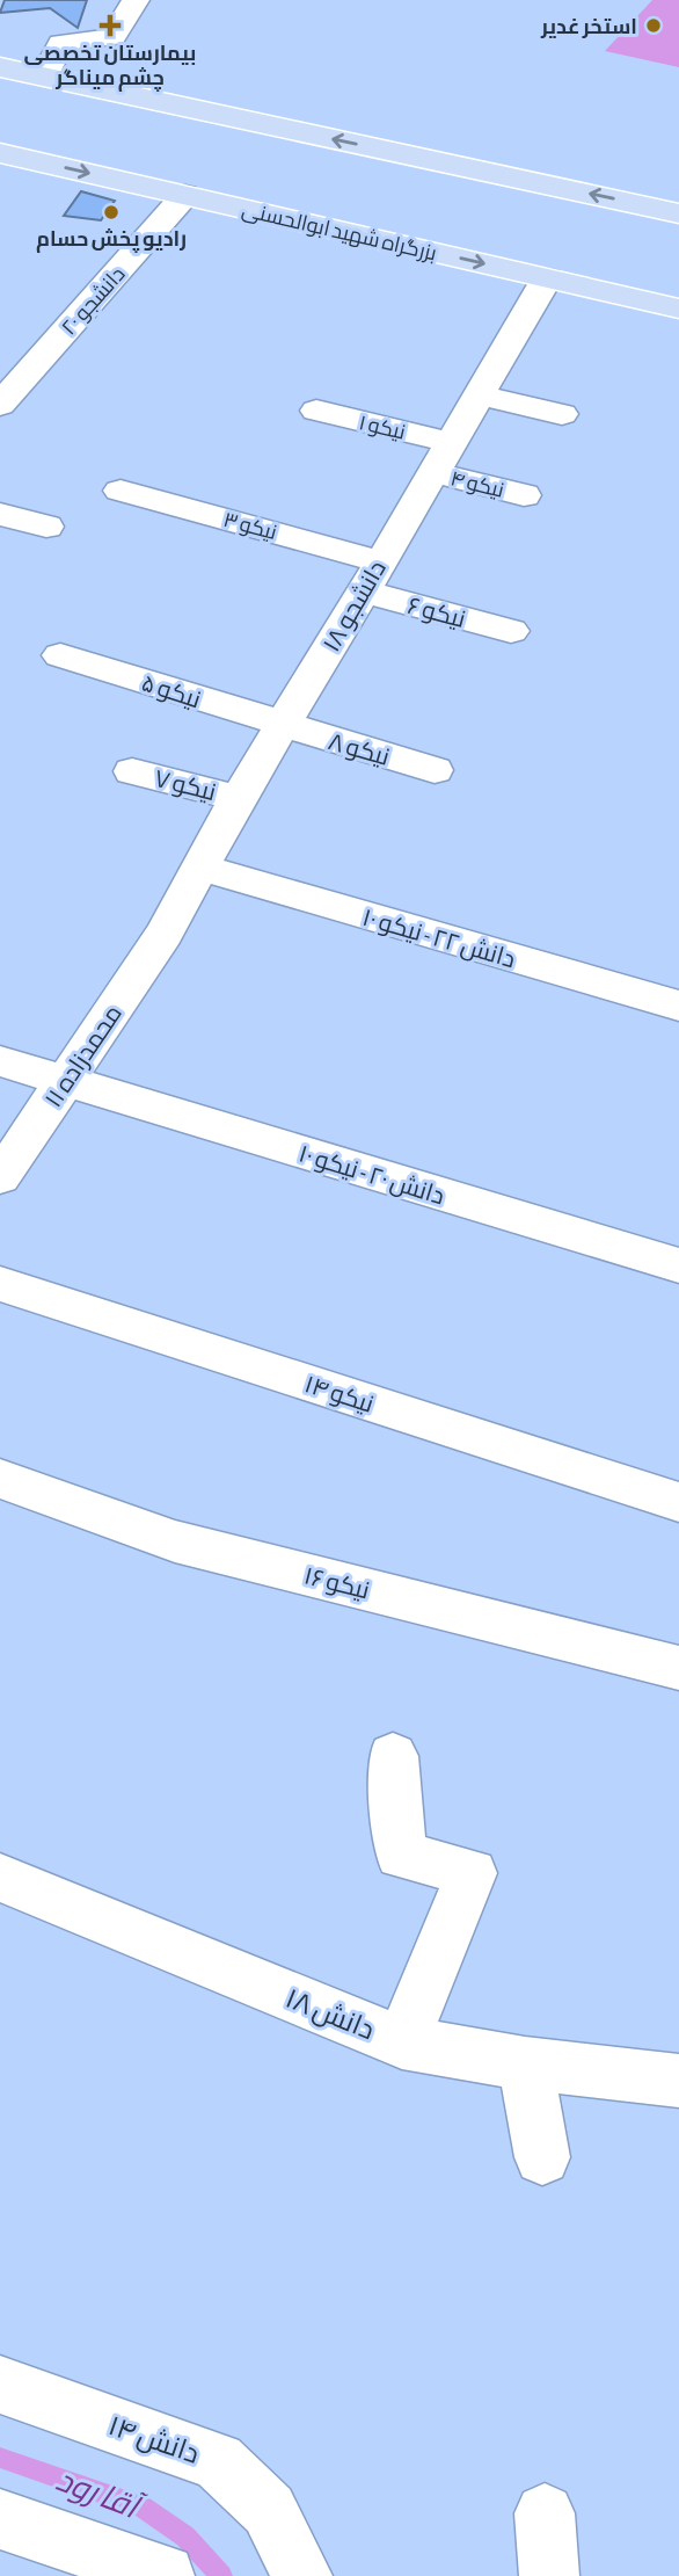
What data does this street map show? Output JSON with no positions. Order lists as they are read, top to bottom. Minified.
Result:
{"streets":{"main road":["بزرگراه شهید ابوالحسنی"],"street":["دانشجو ۲۰","نیکو ۱","نیکو ۴","نیکو ۳","دانشجو ۱۸","نیکو ۶","نیکو ۵","نیکو ۸","نیکو ۷","دانش ۲۲ - نیکو ۱۰","محمدزاده ۱۱","دانش ۲۰ - نیکو ۱۰","نیکو ۱۴","نیکو ۱۶","دانش ۱۸","دانش ۱۴"]},"crossings":[["بزرگراه شهید ابوالحسنی","دانشجو ۲۰"],["بزرگراه شهید ابوالحسنی","دانشجو ۱۸"],["نیکو ۱","نیکو ۴"],["نیکو ۱","دانشجو ۱۸"],["نیکو ۴","دانشجو ۱۸"],["نیکو ۳","دانشجو ۱۸"],["نیکو ۳","نیکو ۶"],["دانشجو ۱۸","نیکو ۶"],["دانشجو ۱۸","نیکو ۵"],["دانشجو ۱۸","نیکو ۸"],["دانشجو ۱۸","نیکو ۷"],["دانشجو ۱۸","دانش ۲۲ - نیکو ۱۰"],["دانشجو ۱۸","محمدزاده ۱۱"],["نیکو ۵","نیکو ۸"],["محمدزاده ۱۱","دانش ۲۰ - نیکو ۱۰"]],"water":["آقا رود"],"places":{"health":["بیمارستان تخصصی چشم میناگر"],"other":["استخر غدیر","رادیو پخش حسام"]}}
